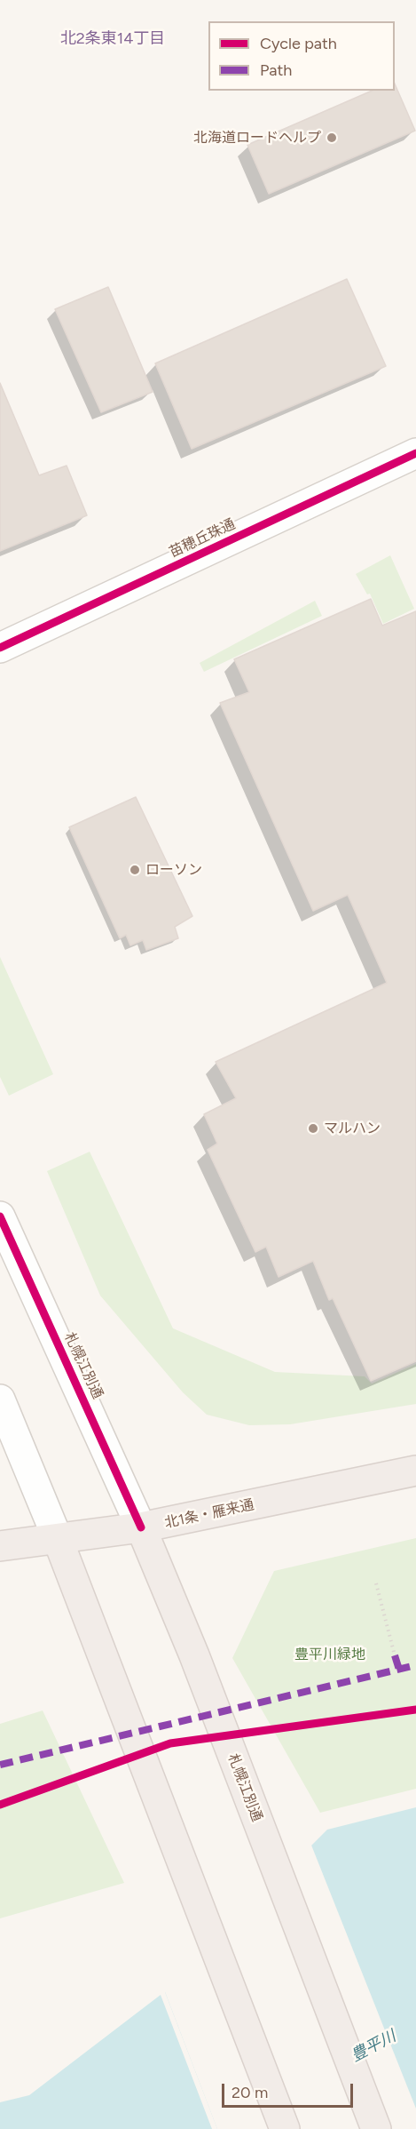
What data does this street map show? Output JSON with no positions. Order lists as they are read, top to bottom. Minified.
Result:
{"streets":{"highway":["札幌江別通","北1条・雁来通"],"street":["苗穂丘珠通"]},"crossings":[["札幌江別通","北1条・雁来通"]],"districts":["北2条東14丁目"],"water":["豊平川"],"parks":["豊平川緑地"],"places":["北海道ロードヘルプ","ローソン","マルハン"],"legend":["Cycle path","Path"],"scale_bar":"20 m"}
